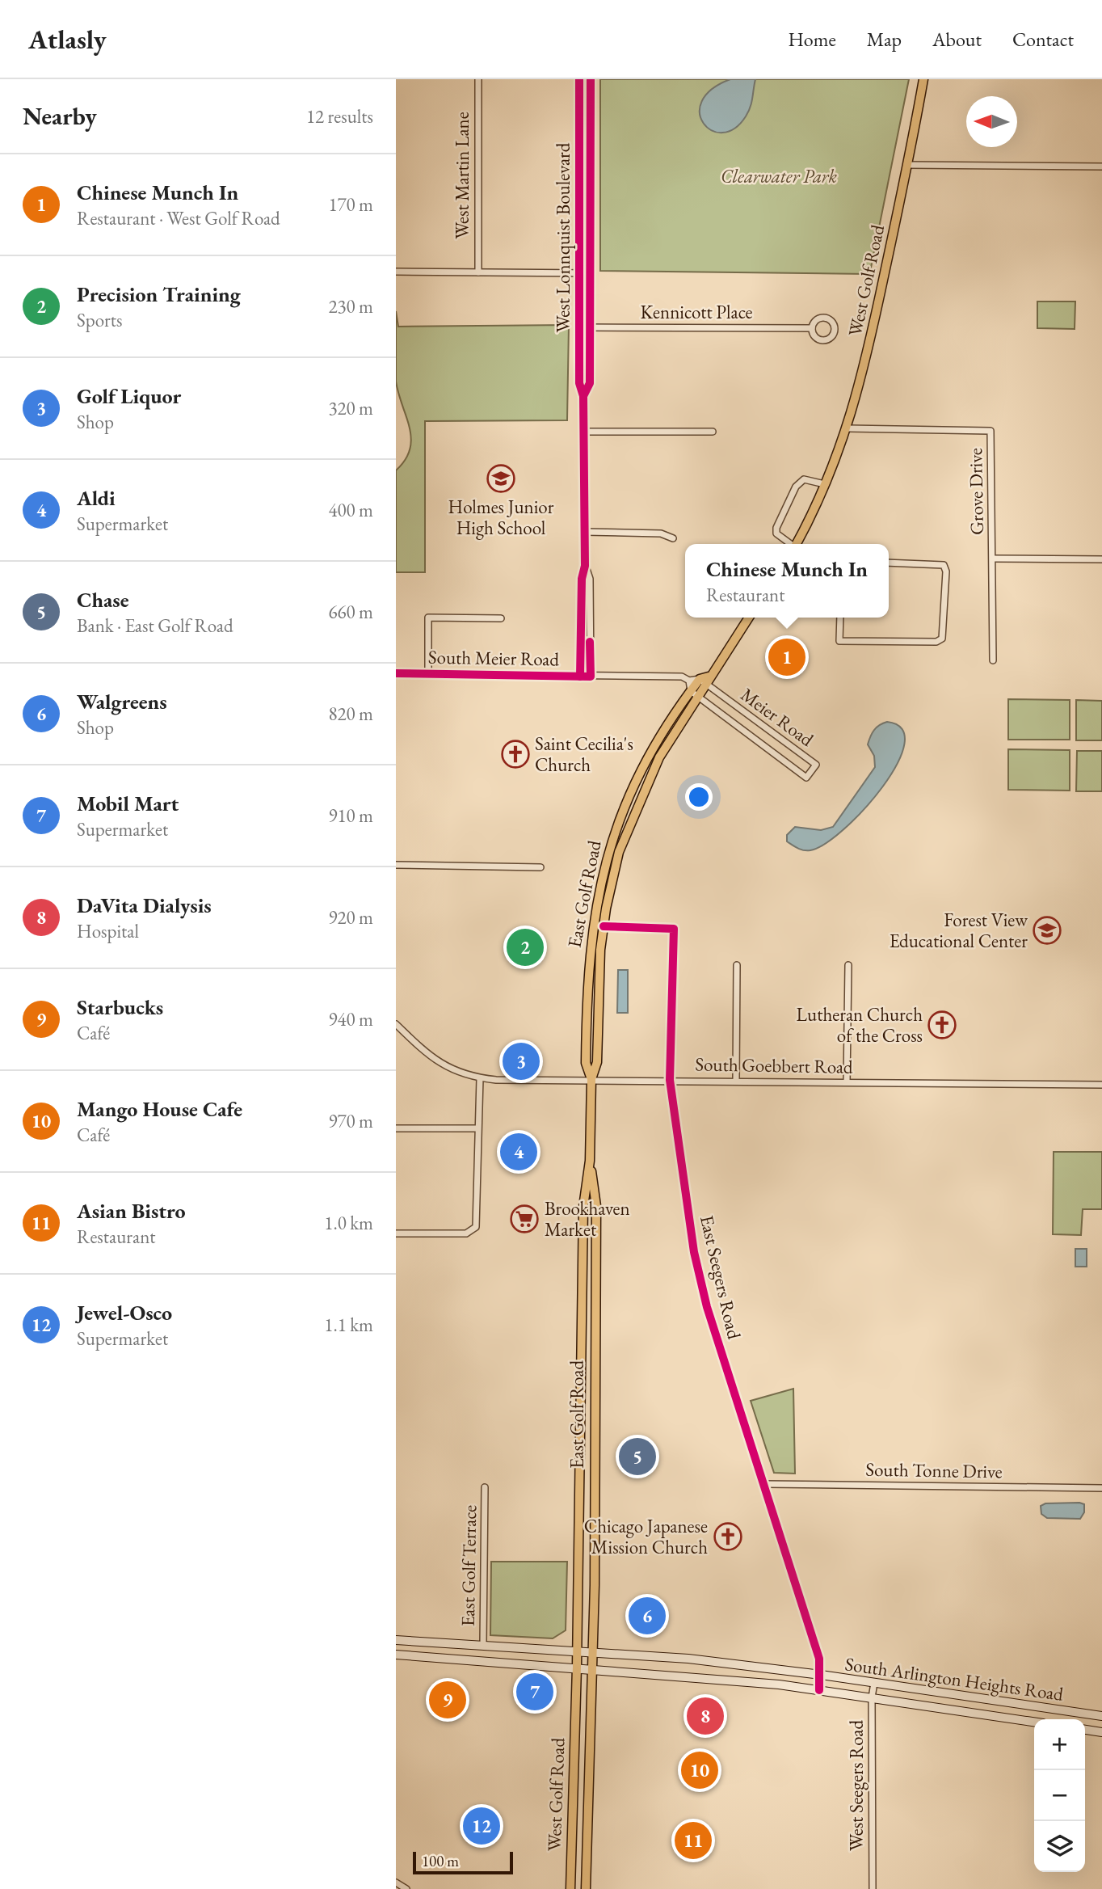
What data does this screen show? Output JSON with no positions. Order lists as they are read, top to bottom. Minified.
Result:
{"streets":{"main road":["West Golf Road","East Golf Road","South Arlington Heights Road"],"street":["West Martin Lane","West Lonnquist Boulevard","Kennicott Place","Grove Drive","South Meier Road","Meier Road","South Goebbert Road","East Seegers Road","South Tonne Drive","East Golf Terrace","West Seegers Road"]},"crossings":[["West Lonnquist Boulevard","Kennicott Place"],["West Lonnquist Boulevard","South Meier Road"],["West Golf Road","Grove Drive"],["West Golf Road","East Golf Road"],["West Golf Road","South Arlington Heights Road"],["South Meier Road","Meier Road"],["South Meier Road","East Golf Road"],["Meier Road","East Golf Road"],["East Golf Road","South Goebbert Road"],["East Golf Road","East Seegers Road"],["East Golf Road","South Arlington Heights Road"],["South Goebbert Road","East Seegers Road"],["East Seegers Road","South Tonne Drive"],["East Seegers Road","South Arlington Heights Road"],["East Golf Terrace","South Arlington Heights Road"],["South Arlington Heights Road","West Seegers Road"]],"parks":["Clearwater Park"],"places":{"school or university":["Holmes Junior High School","Forest View Educational Center"],"church":["Saint Cecilia's Church","Lutheran Church of the Cross","Chicago Japanese Mission Church"],"supermarket":["Brookhaven Market"]},"scale_bar":"100 m","north":"left","page":{"header":"Atlasly","nav":["Home","Map","About","Contact"],"heading":["Nearby","12 results"],"list":[{"mark":"1","name":"Chinese Munch In","note":"Restaurant · West Golf Road","value":"170 m"},{"mark":"2","name":"Precision Training","note":"Sports","value":"230 m"},{"mark":"3","name":"Golf Liquor","note":"Shop","value":"320 m"},{"mark":"4","name":"Aldi","note":"Supermarket","value":"400 m"},{"mark":"5","name":"Chase","note":"Bank · East Golf Road","value":"660 m"},{"mark":"6","name":"Walgreens","note":"Shop","value":"820 m"},{"mark":"7","name":"Mobil Mart","note":"Supermarket","value":"910 m"},{"mark":"8","name":"DaVita Dialysis","note":"Hospital","value":"920 m"},{"mark":"9","name":"Starbucks","note":"Café","value":"940 m"},{"mark":"10","name":"Mango House Cafe","note":"Café","value":"970 m"},{"mark":"11","name":"Asian Bistro","note":"Restaurant","value":"1.0 km"},{"mark":"12","name":"Jewel-Osco","note":"Supermarket","value":"1.1 km"}],"popup":["Chinese Munch In","Restaurant"],"pins":["1","2","3","4","5","6","7","9","8","10","12","11"],"map_buttons":["+","−"],"scale":"100 m"}}
